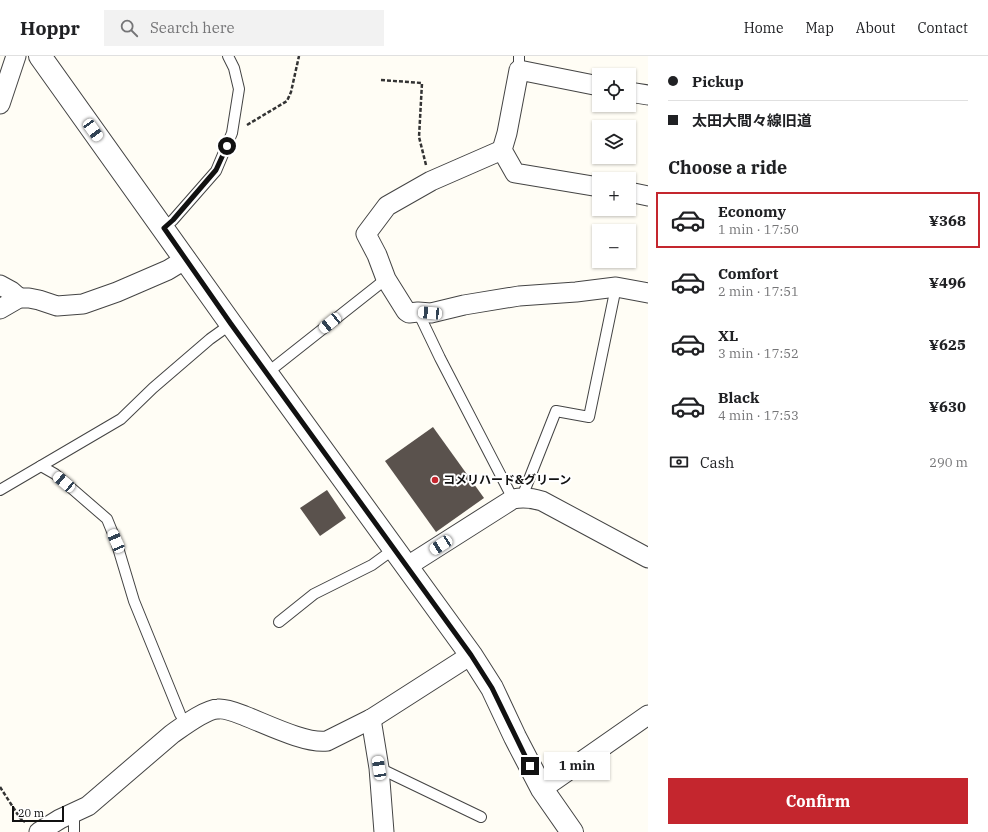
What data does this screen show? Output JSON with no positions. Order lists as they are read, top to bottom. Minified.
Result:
{"places":["コメリハード&グリーン"],"scale_bar":"20 m","page":{"header":"Hoppr","search":"Search here","nav":["Home","Map","About","Contact"],"banner":["Pickup","太田大間々線旧道"],"map_buttons":["+","−"],"heading":"Choose a ride","list":[{"name":"Economy","note":"1 min · 17:50","value":"¥368"},{"name":"Comfort","note":"2 min · 17:51","value":"¥496"},{"name":"XL","note":"3 min · 17:52","value":"¥625"},{"name":"Black","note":"4 min · 17:53","value":"¥630"}],"pay":["Cash","290 m"],"bubble":"1 min","buttons":"Confirm","scale":"20 m"}}
